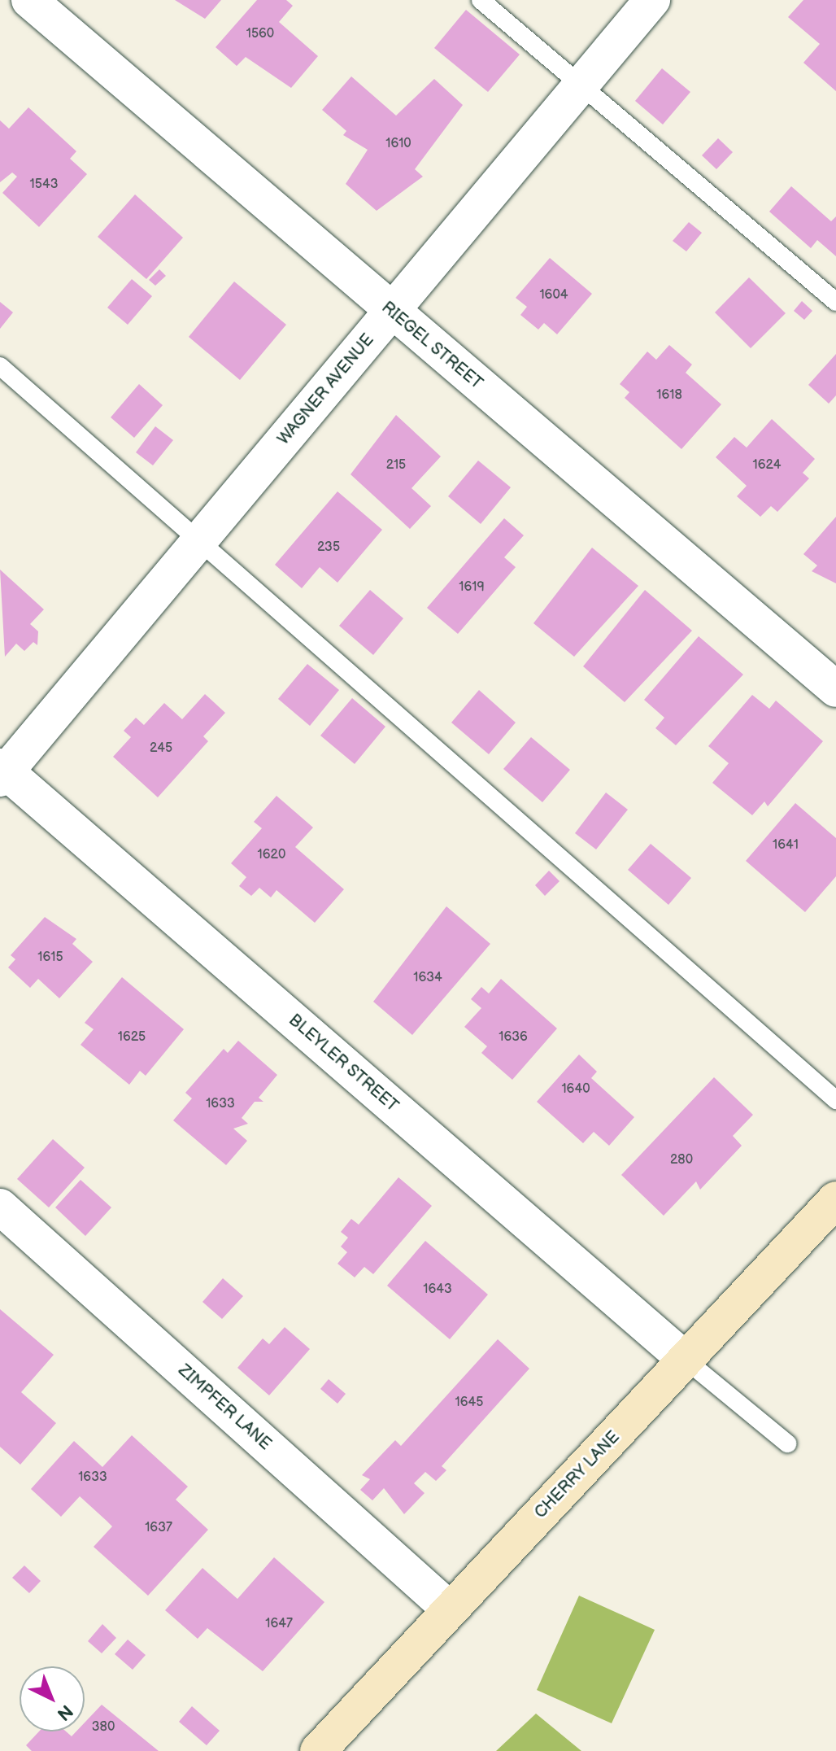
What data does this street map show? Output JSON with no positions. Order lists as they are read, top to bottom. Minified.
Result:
{"streets":{"street":["RIEGEL STREET","WAGNER AVENUE","BLEYLER STREET","ZIMPFER LANE","CHERRY LANE"]},"crossings":[["RIEGEL STREET","WAGNER AVENUE"],["WAGNER AVENUE","BLEYLER STREET"],["BLEYLER STREET","CHERRY LANE"],["ZIMPFER LANE","CHERRY LANE"]],"house_numbers":["1560","1610","1543","1604","1618","215","1624","235","1619","245","1641","1620","1615","1634","1625","1636","1640","1633","280","1643","1645","1633","1637","1647","380"],"north":"bottom right"}
